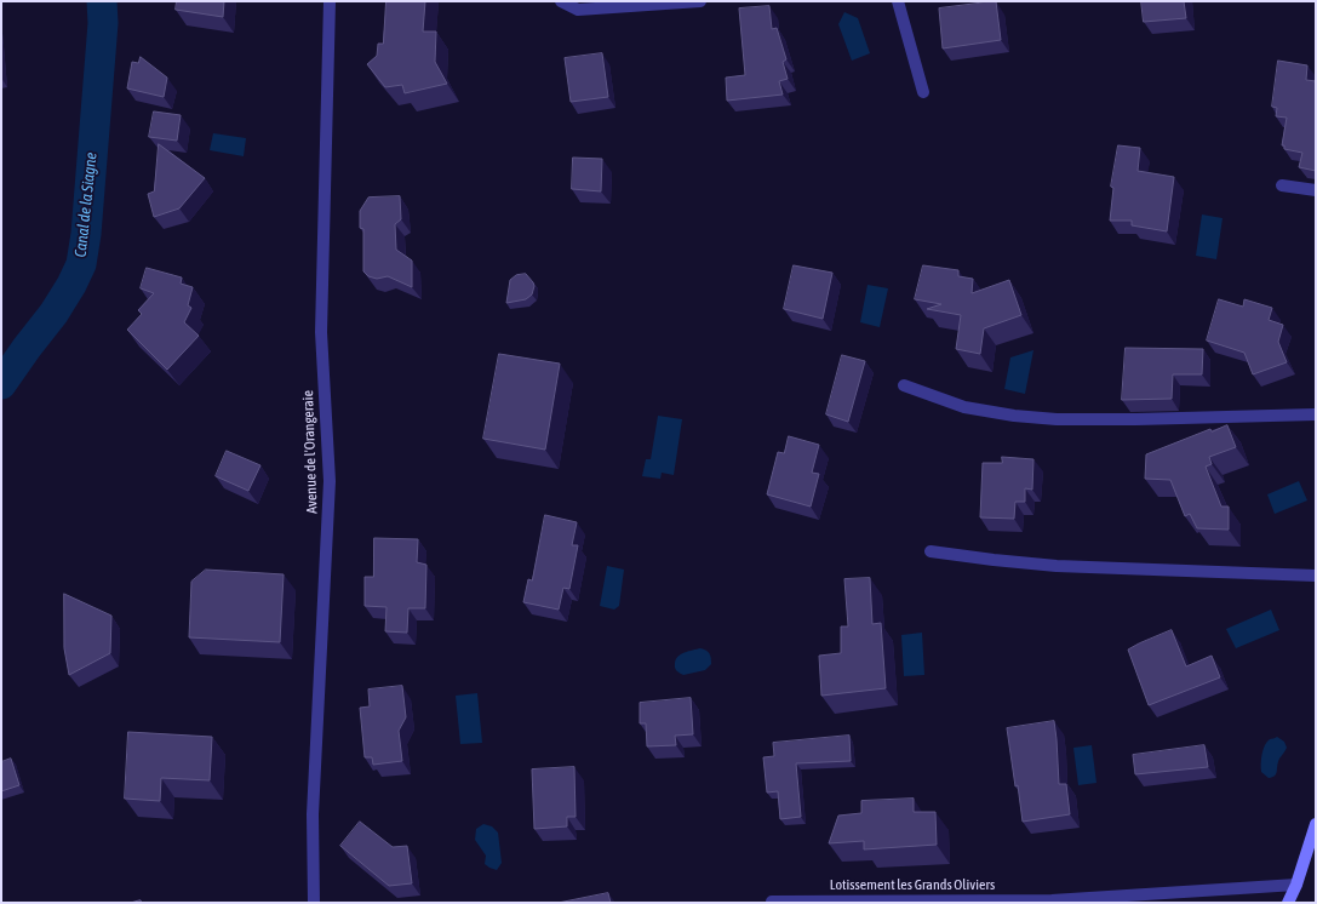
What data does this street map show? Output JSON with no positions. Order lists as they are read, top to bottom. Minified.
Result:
{"streets":{"street":["Avenue de l'Orangeraie","Lotissement les Grands Oliviers"]},"water":["Canal de la Siagne"]}
